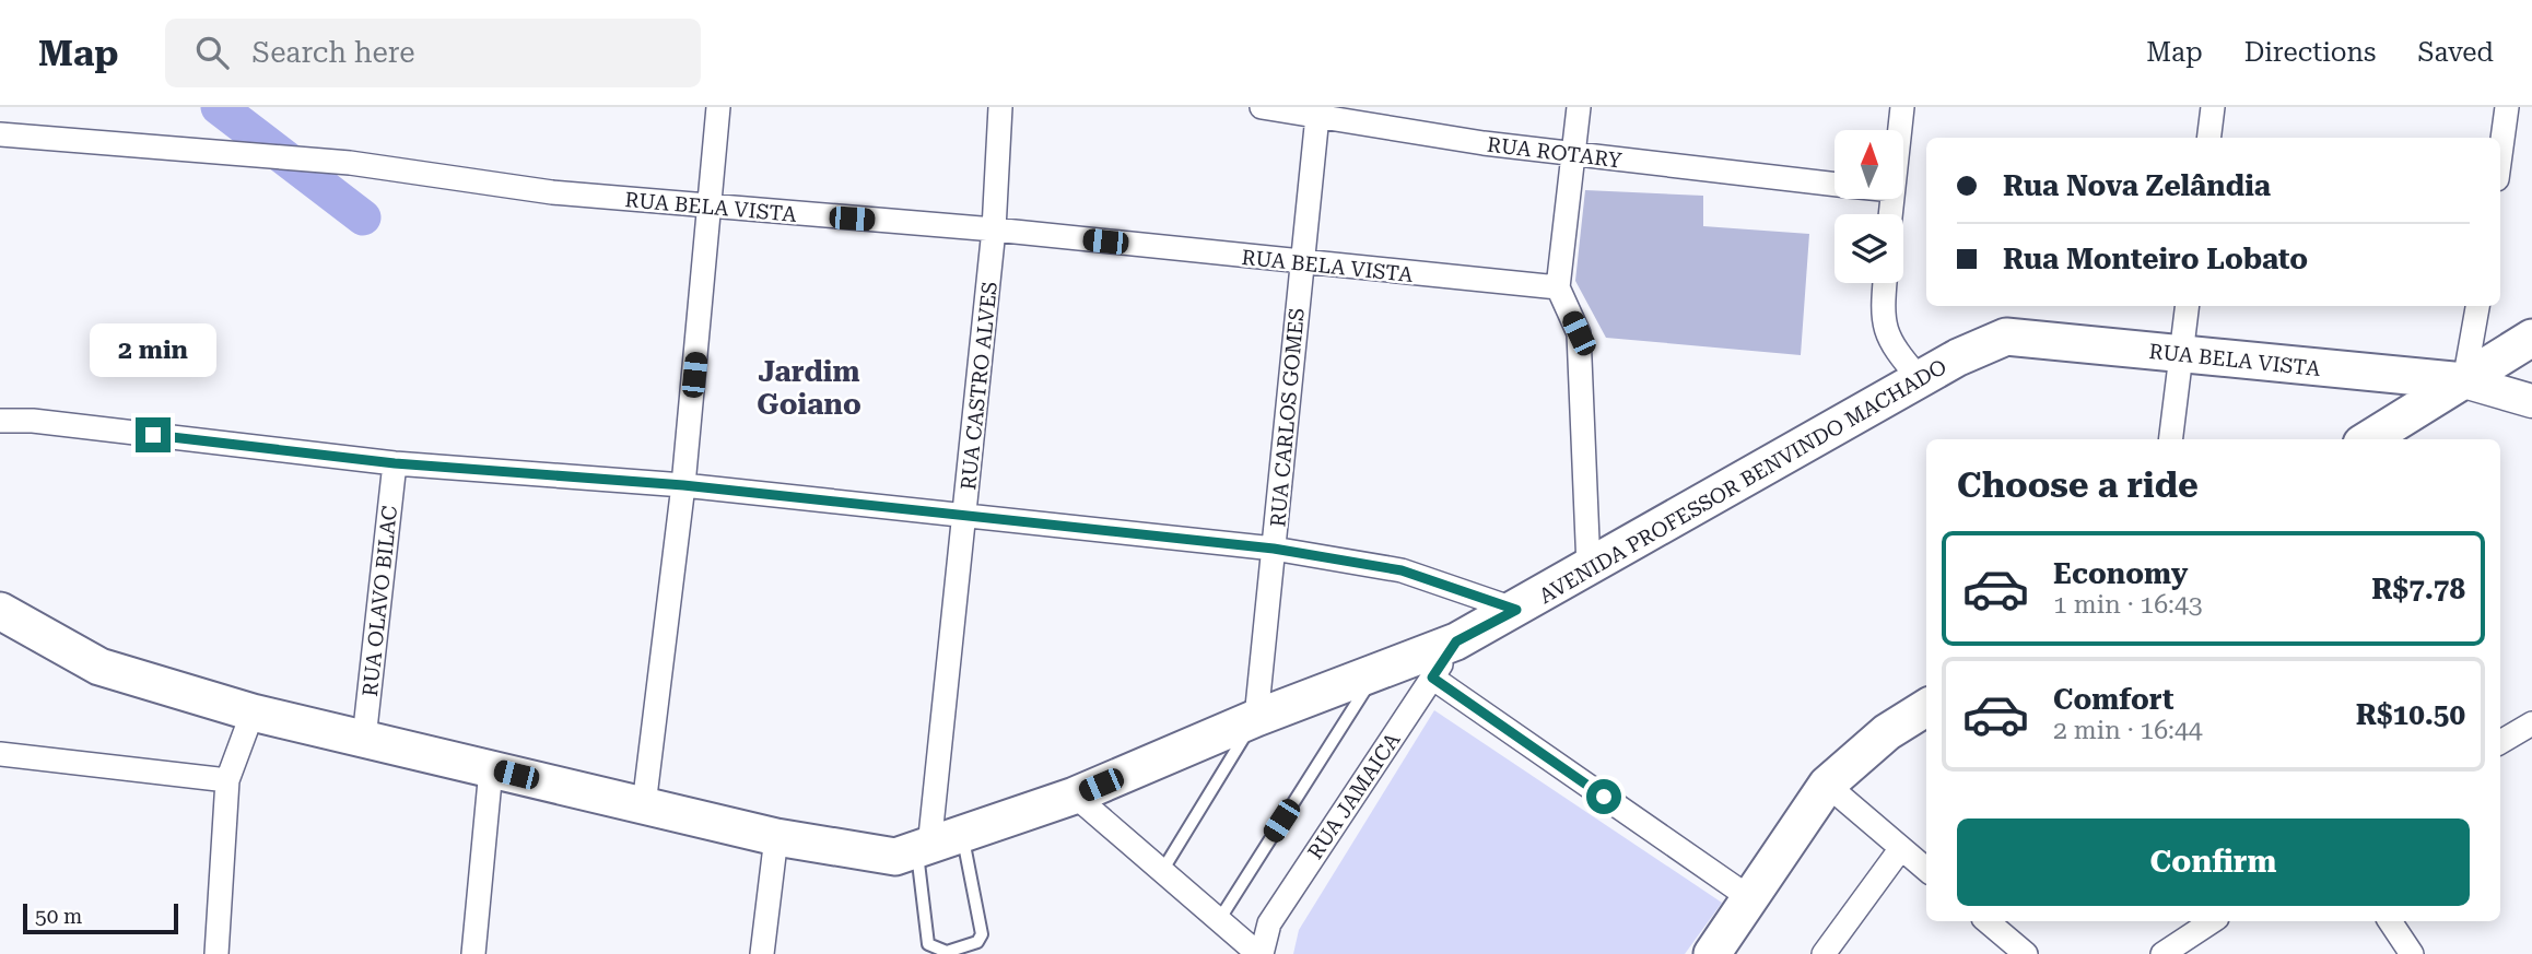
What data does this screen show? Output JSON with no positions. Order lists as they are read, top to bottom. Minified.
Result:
{"streets":{"main road":["RUA BELA VISTA","AVENIDA PROFESSOR BENVINDO MACHADO"],"street":["RUA ROTARY","RUA CASTRO ALVES","RUA CARLOS GOMES","RUA OLAVO BILAC","RUA JAMAICA"]},"crossings":[["RUA ROTARY","RUA CARLOS GOMES"],["RUA BELA VISTA","RUA CASTRO ALVES"],["RUA BELA VISTA","RUA CARLOS GOMES"],["RUA BELA VISTA","AVENIDA PROFESSOR BENVINDO MACHADO"],["RUA CASTRO ALVES","AVENIDA PROFESSOR BENVINDO MACHADO"],["RUA CARLOS GOMES","AVENIDA PROFESSOR BENVINDO MACHADO"],["AVENIDA PROFESSOR BENVINDO MACHADO","RUA OLAVO BILAC"],["AVENIDA PROFESSOR BENVINDO MACHADO","RUA JAMAICA"]],"districts":["Jardim Goiano"],"scale_bar":"50 m","north":"top","page":{"header":"Map","search":"Search here","nav":["Map","Directions","Saved"],"banner":["Rua Nova Zelândia","Rua Monteiro Lobato"],"bubble":"2 min","heading":"Choose a ride","list":[{"name":"Economy","note":"1 min · 16:43","value":"R$7.78"},{"name":"Comfort","note":"2 min · 16:44","value":"R$10.50"}],"buttons":"Confirm","scale":"50 m"}}
